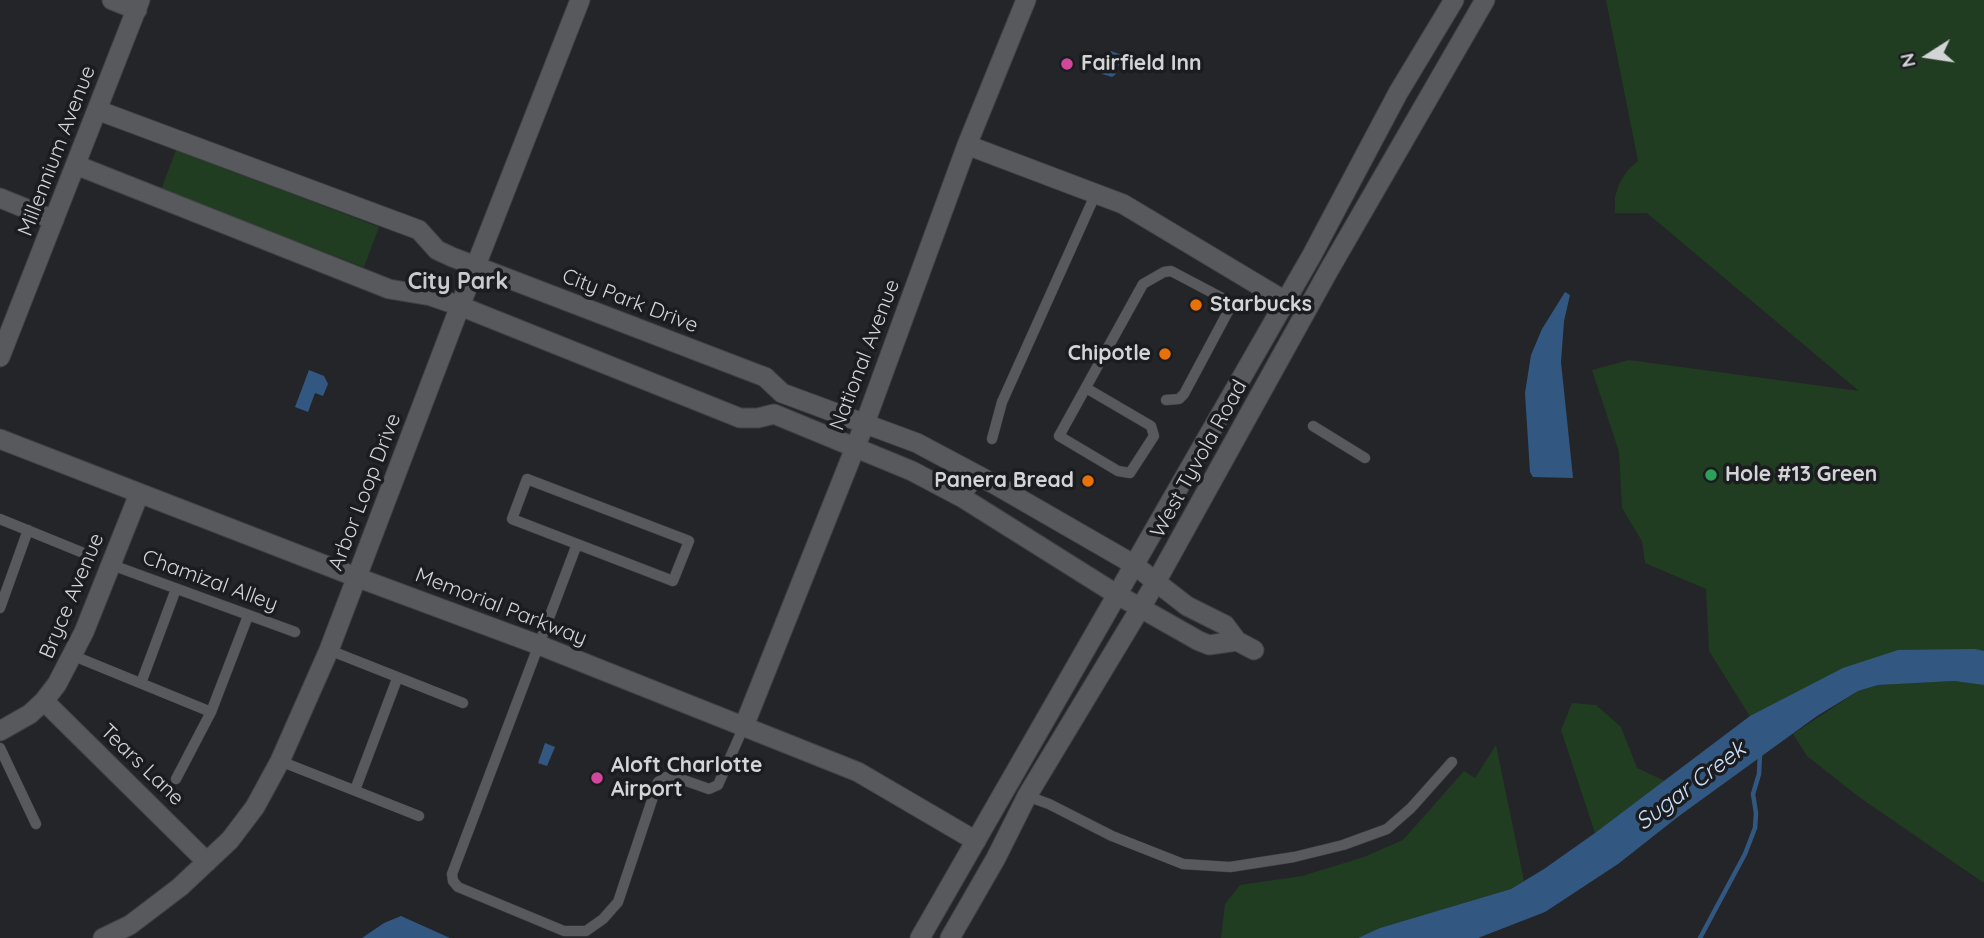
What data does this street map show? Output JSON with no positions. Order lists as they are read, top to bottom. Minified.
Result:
{"streets":{"street":["Millennium Avenue","City Park Drive","National Avenue","West Tyvola Road","Arbor Loop Drive","Bryce Avenue","Memorial Parkway","Tears Lane"],"lane":["Chamizal Alley"]},"crossings":[["Millennium Avenue","City Park Drive"],["City Park Drive","National Avenue"],["City Park Drive","West Tyvola Road"],["City Park Drive","Arbor Loop Drive"],["National Avenue","Memorial Parkway"],["West Tyvola Road","Memorial Parkway"],["Arbor Loop Drive","Memorial Parkway"],["Arbor Loop Drive","Tears Lane"],["Chamizal Alley","Bryce Avenue"],["Bryce Avenue","Memorial Parkway"],["Bryce Avenue","Tears Lane"]],"districts":["City Park"],"water":["Sugar Creek"],"places":["Fairfield Inn","Starbucks","Chipotle","Hole #13 Green","Panera Bread","Aloft Charlotte Airport"],"north":"left"}
